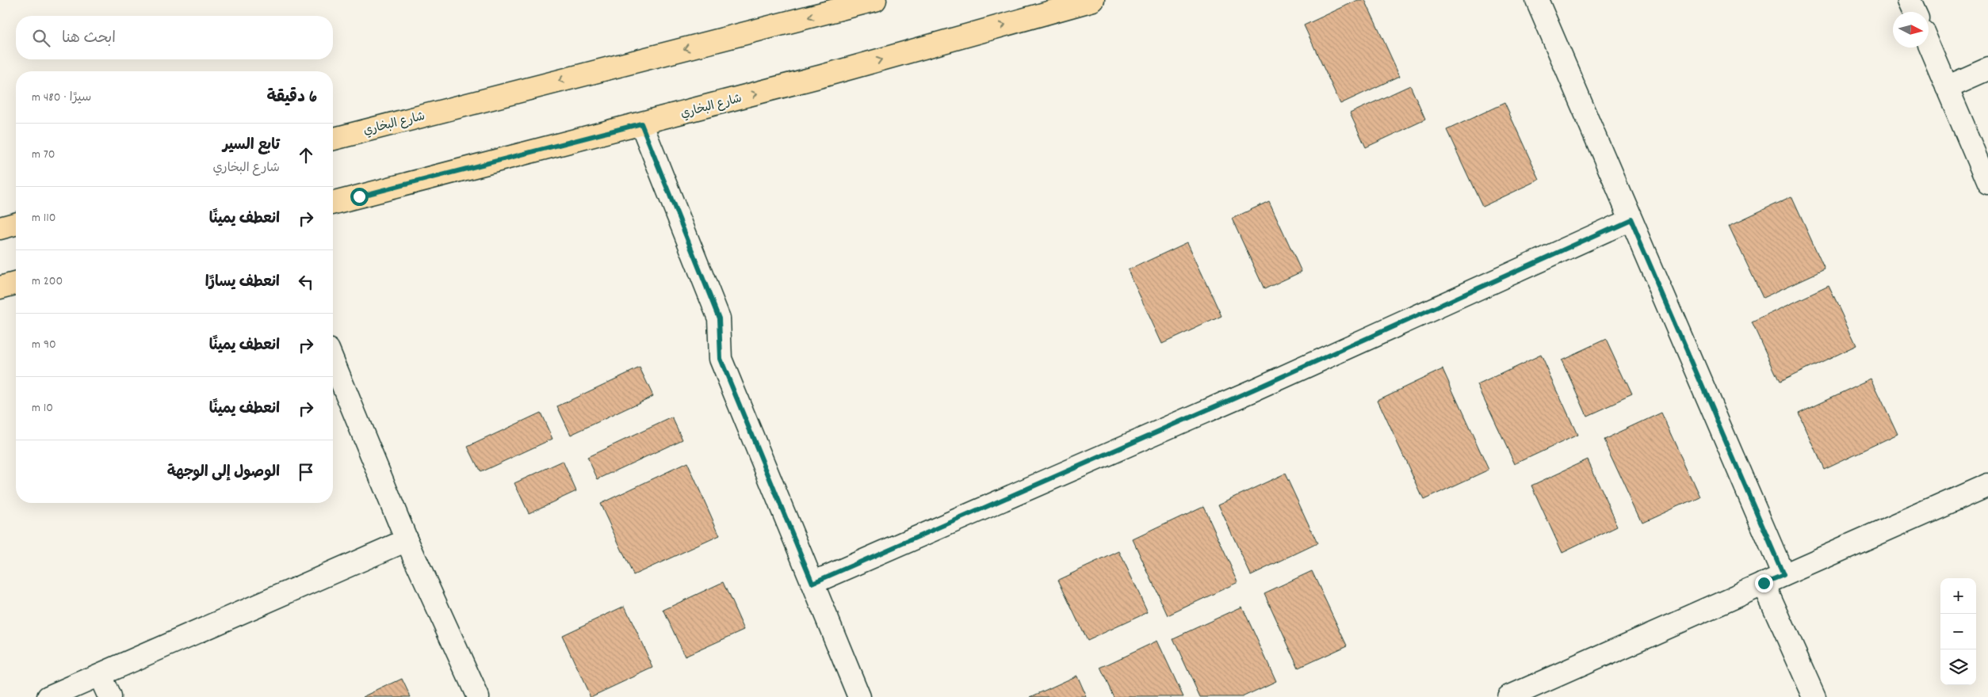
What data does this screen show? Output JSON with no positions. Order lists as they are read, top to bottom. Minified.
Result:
{"streets":{"main road":["شارع البخاري"]},"north":"right","page":{"search":"ابحث هنا","heading":["6 دقيقة","سيرًا · 480 m"],"list":[["تابع السير","شارع البخاري","70 m"],["انعطف يمينًا","110 m"],["انعطف يسارًا","200 m"],["انعطف يمينًا","90 m"],["انعطف يمينًا","10 m"],"الوصول إلى الوجهة"],"map_buttons":["+","−"]}}
